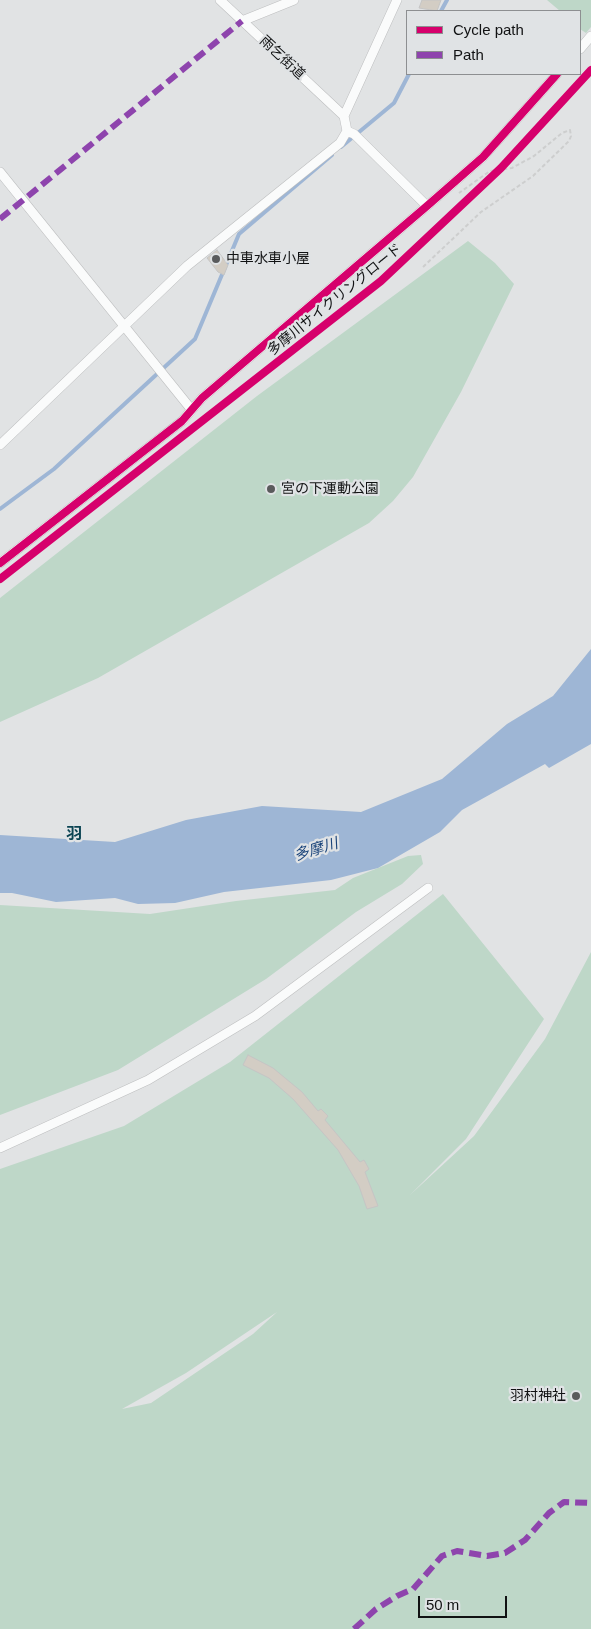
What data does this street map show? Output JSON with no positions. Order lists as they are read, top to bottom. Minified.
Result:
{"streets":{"street":["雨乞街道"],"cycle path":["多摩川サイクリングロード"]},"districts":["羽"],"water":["多摩川"],"places":["中車水車小屋","宮の下運動公園","羽村神社"],"legend":["Cycle path","Path"],"scale_bar":"50 m"}
